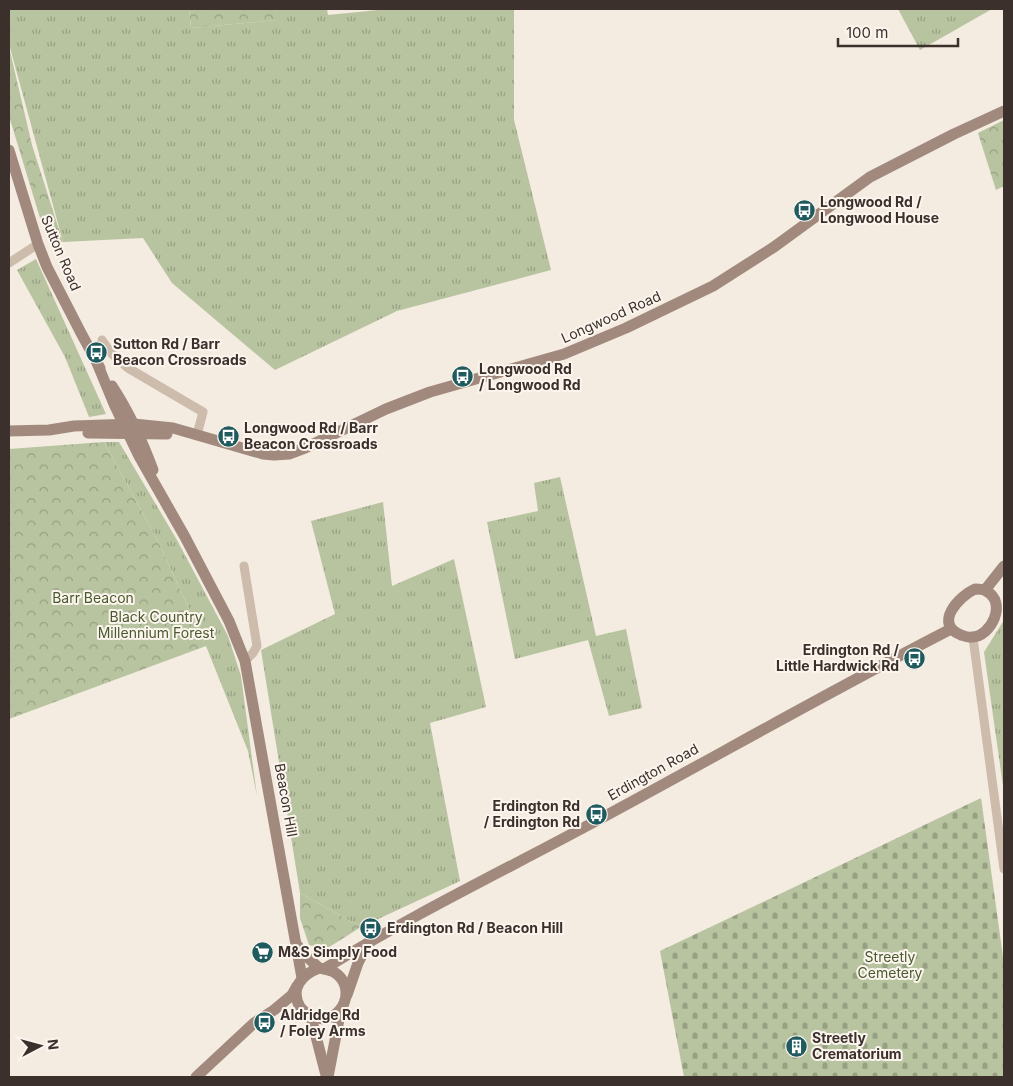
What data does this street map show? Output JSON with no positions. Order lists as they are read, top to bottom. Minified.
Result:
{"streets":{"main road":["Sutton Road","Longwood Road","Erdington Road","Beacon Hill"]},"crossings":[["Sutton Road","Longwood Road"],["Sutton Road","Beacon Hill"],["Longwood Road","Beacon Hill"],["Erdington Road","Beacon Hill"]],"parks":["Barr Beacon","Black Country Millennium Forest","Streetly Cemetery"],"places":{"bus stop":["Longwood Rd / Longwood House","Sutton Rd / Barr Beacon Crossroads","Longwood Rd / Longwood Rd","Longwood Rd / Barr Beacon Crossroads","Erdington Rd / Little Hardwick Rd","Erdington Rd / Erdington Rd","Erdington Rd / Beacon Hill","Aldridge Rd / Foley Arms"],"supermarket":["M&S Simply Food"],"building":["Streetly Crematorium"]},"scale_bar":"100 m","north":"right"}
